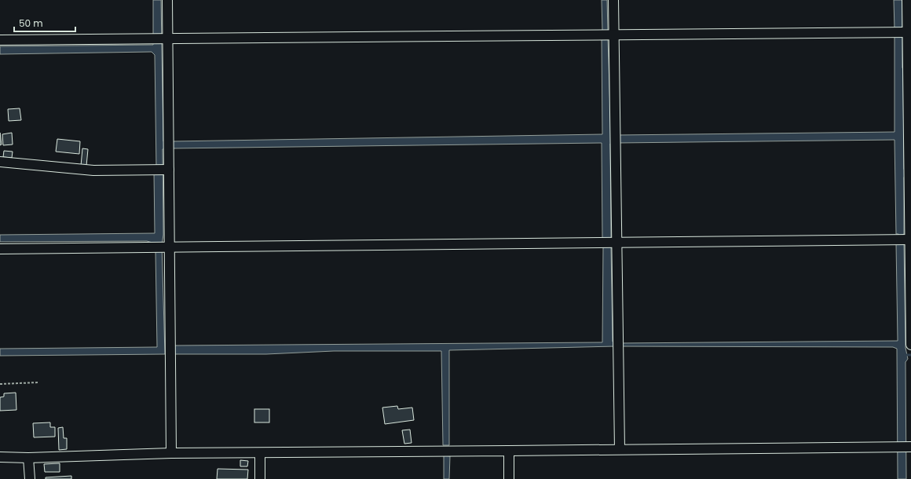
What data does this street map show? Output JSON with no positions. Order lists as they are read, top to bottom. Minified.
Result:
{"scale_bar":"50 m"}
